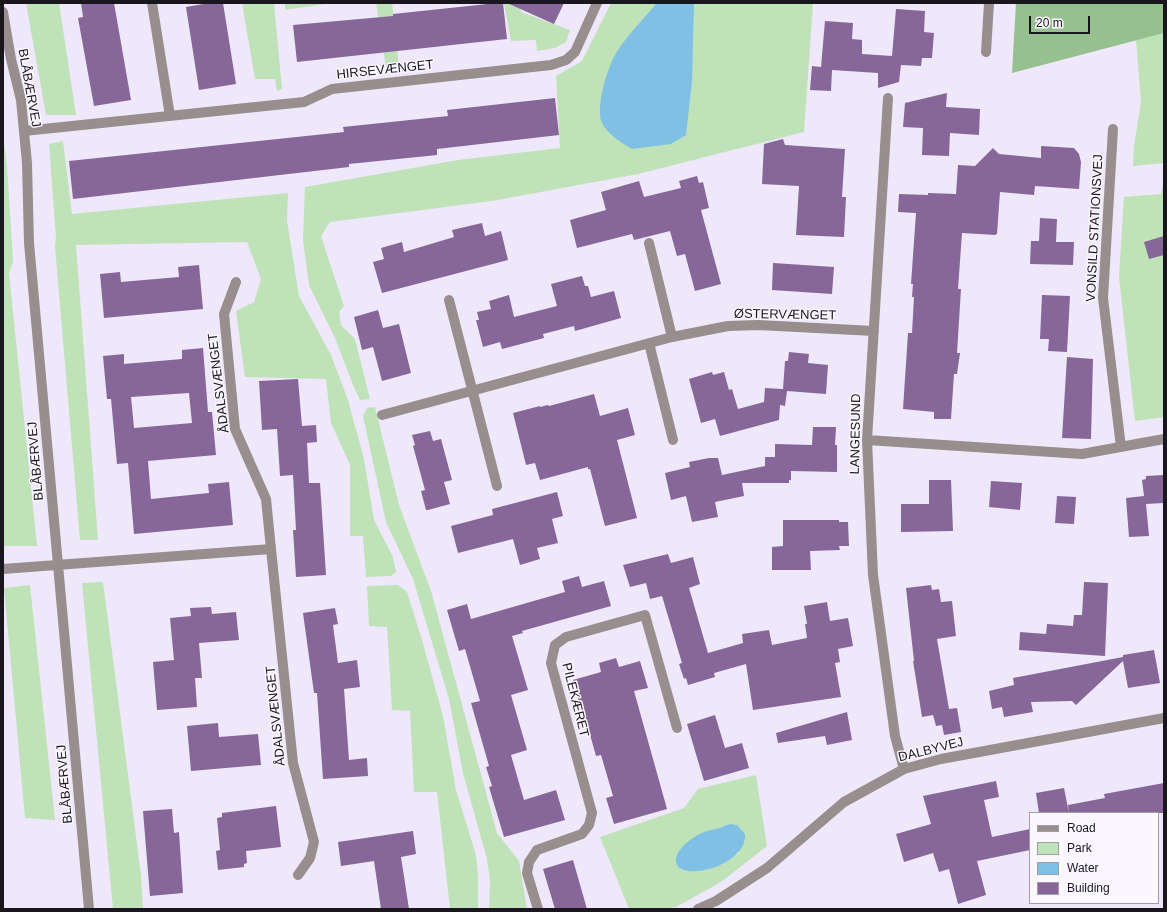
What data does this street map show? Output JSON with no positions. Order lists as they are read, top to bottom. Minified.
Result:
{"streets":{"street":["HIRSEVÆNGET","BLÅBÆRVEJ","VONSILD STATIONSVEJ","ØSTERVÆNGET","ÅDALSVÆNGET","LANGESUND","PILEKÆRET","DALBYVEJ"]},"crossings":[["HIRSEVÆNGET","BLÅBÆRVEJ"],["ØSTERVÆNGET","LANGESUND"],["LANGESUND","DALBYVEJ"]],"legend":["Road","Park","Water","Building"],"scale_bar":"20 m"}
